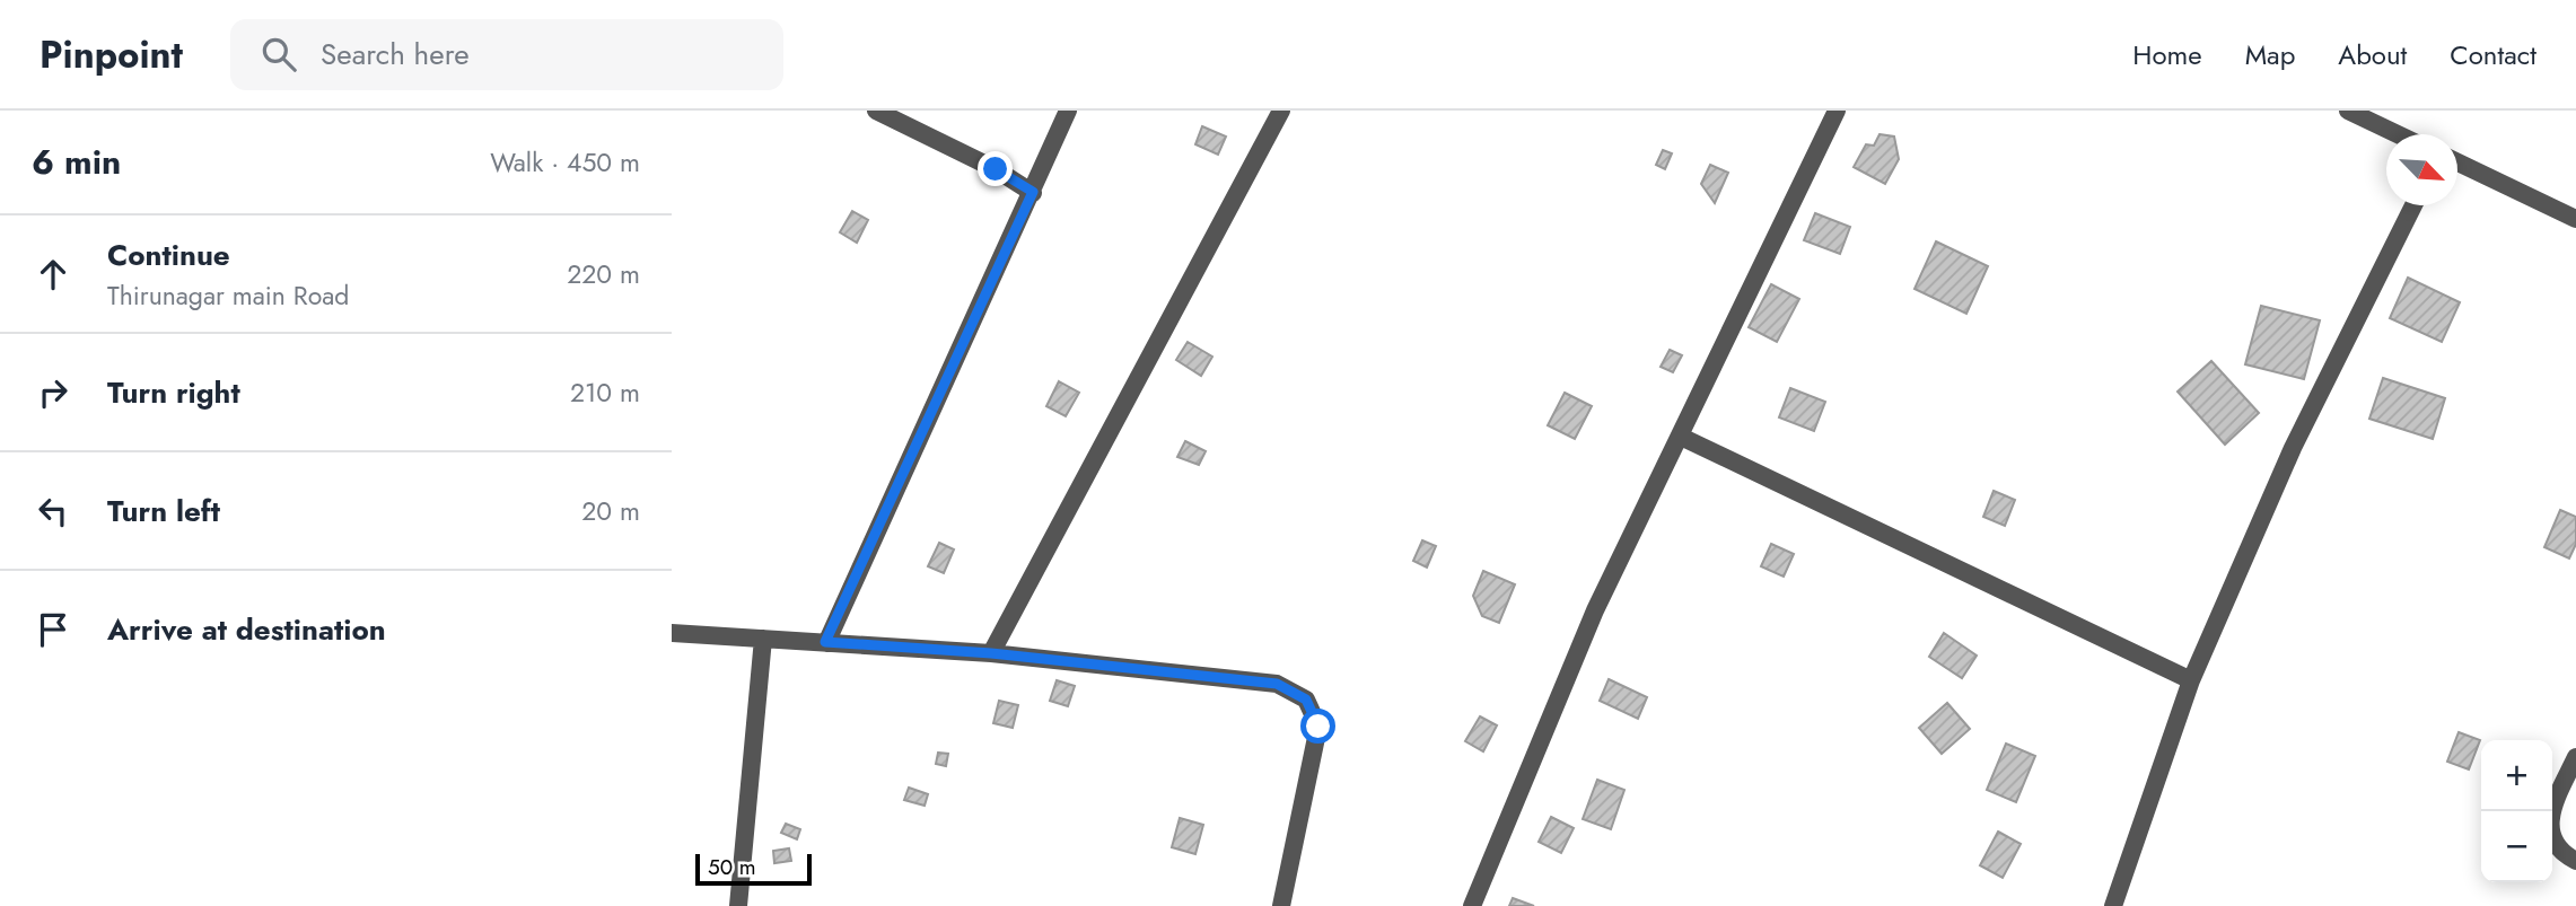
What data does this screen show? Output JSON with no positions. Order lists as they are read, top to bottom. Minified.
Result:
{"scale_bar":"50 m","north":"bottom right","page":{"header":"Pinpoint","search":"Search here","nav":["Home","Map","About","Contact"],"heading":["6 min","Walk · 450 m"],"list":[["Continue","Thirunagar main Road","220 m"],["Turn right","210 m"],["Turn left","20 m"],"Arrive at destination"],"map_buttons":["+","−"],"scale":"50 m"}}
